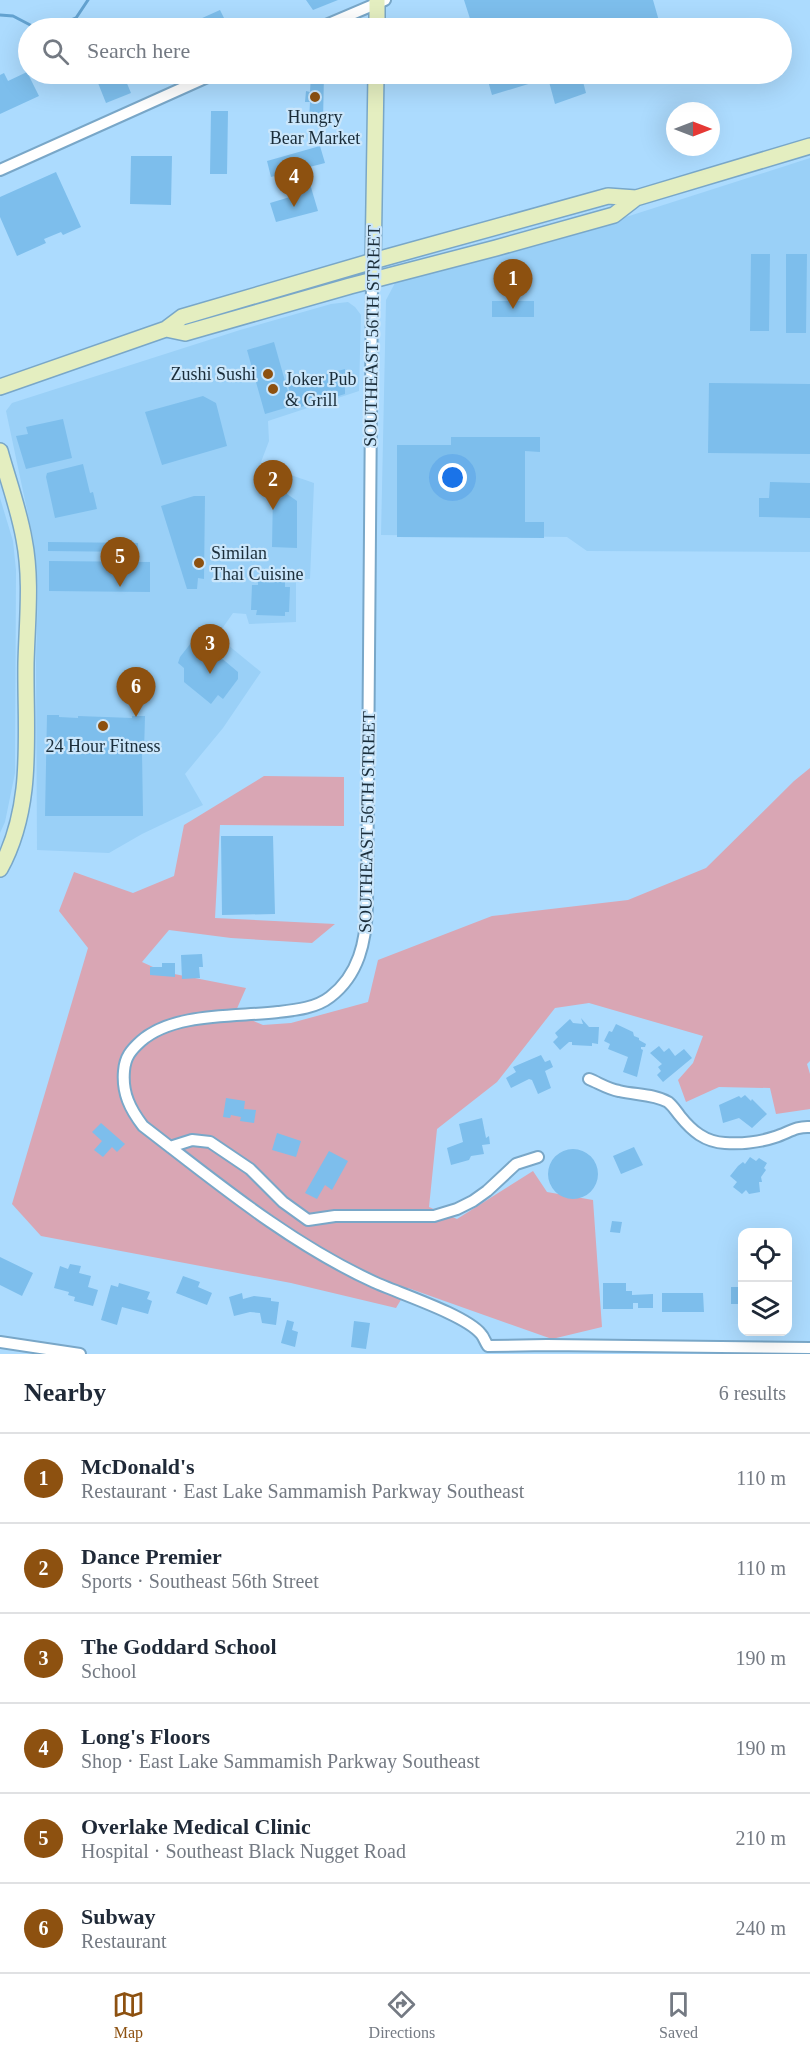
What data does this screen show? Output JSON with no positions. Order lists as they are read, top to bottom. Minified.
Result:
{"streets":{"main road":["SOUTHEAST 56TH STREET"]},"places":["Hungry Bear Market","Zushi Sushi","Joker Pub & Grill","Similan Thai Cuisine","24 Hour Fitness"],"north":"right","page":{"search":"Search here","pins":["4","1","2","5","3","6"],"heading":["Nearby","6 results"],"list":[{"mark":"1","name":"McDonald's","note":"Restaurant · East Lake Sammamish Parkway Southeast","value":"110 m"},{"mark":"2","name":"Dance Premier","note":"Sports · Southeast 56th Street","value":"110 m"},{"mark":"3","name":"The Goddard School","note":"School","value":"190 m"},{"mark":"4","name":"Long's Floors","note":"Shop · East Lake Sammamish Parkway Southeast","value":"190 m"},{"mark":"5","name":"Overlake Medical Clinic","note":"Hospital · Southeast Black Nugget Road","value":"210 m"},{"mark":"6","name":"Subway","note":"Restaurant","value":"240 m"}],"nav":["Map","Directions","Saved"]}}
